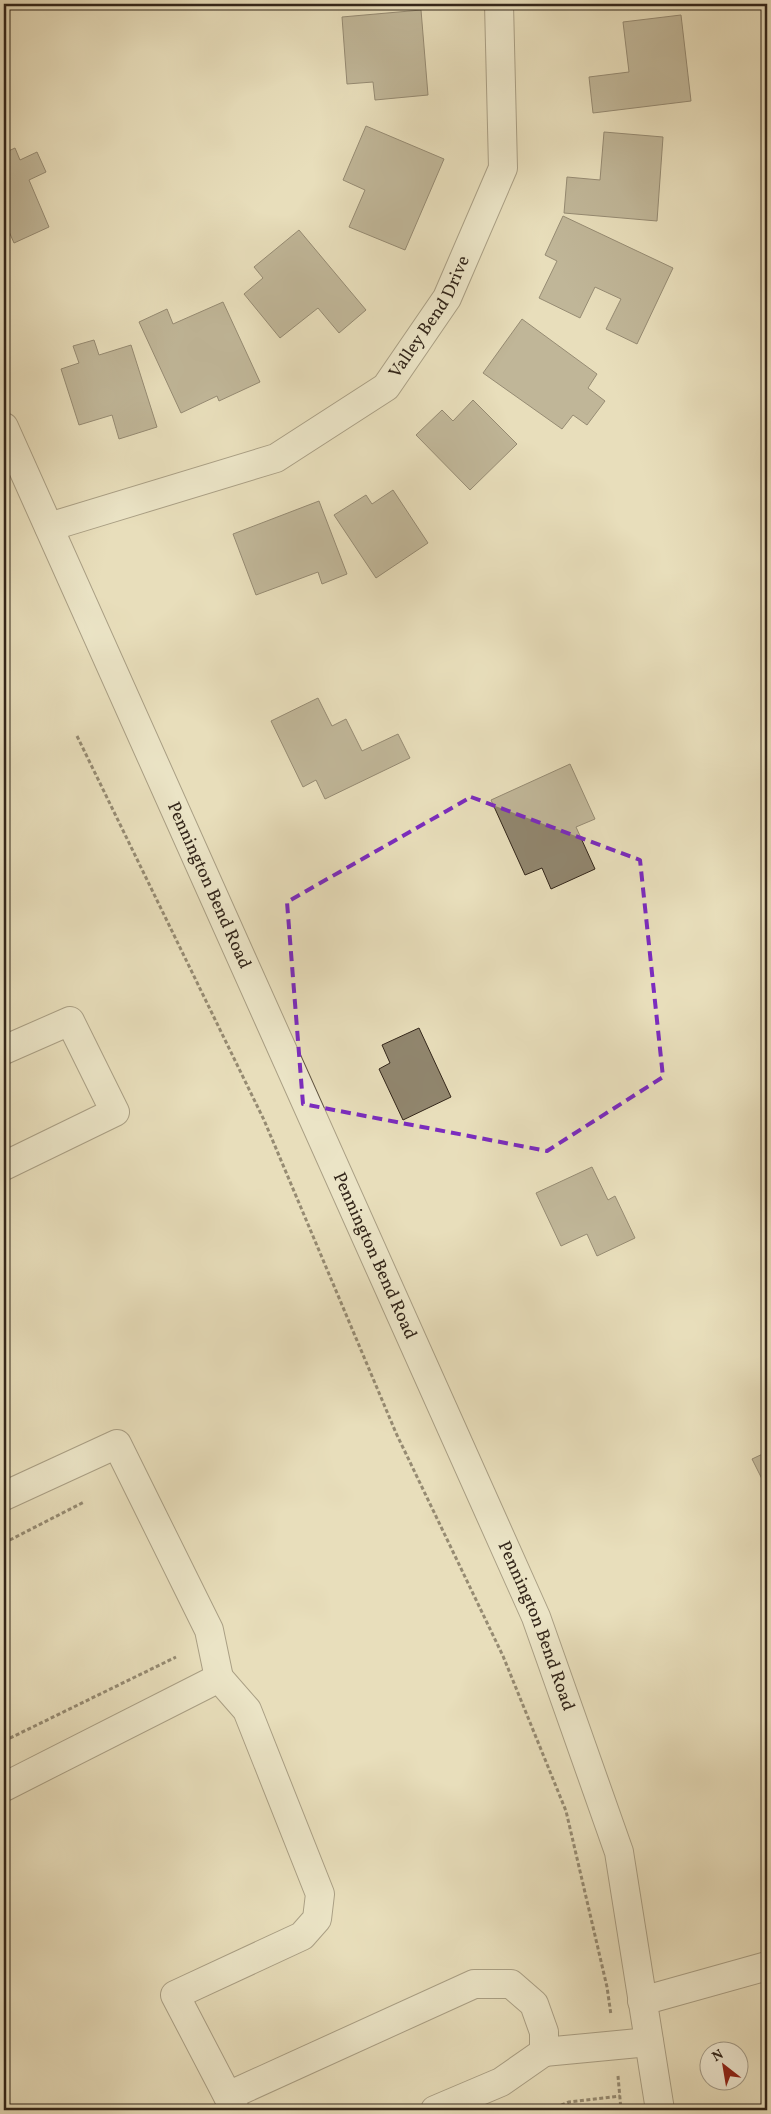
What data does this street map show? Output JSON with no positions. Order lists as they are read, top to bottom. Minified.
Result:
{"streets":{"street":["Valley Bend Drive","Pennington Bend Road"]},"crossings":[["Valley Bend Drive","Pennington Bend Road"]],"north":"top left"}
